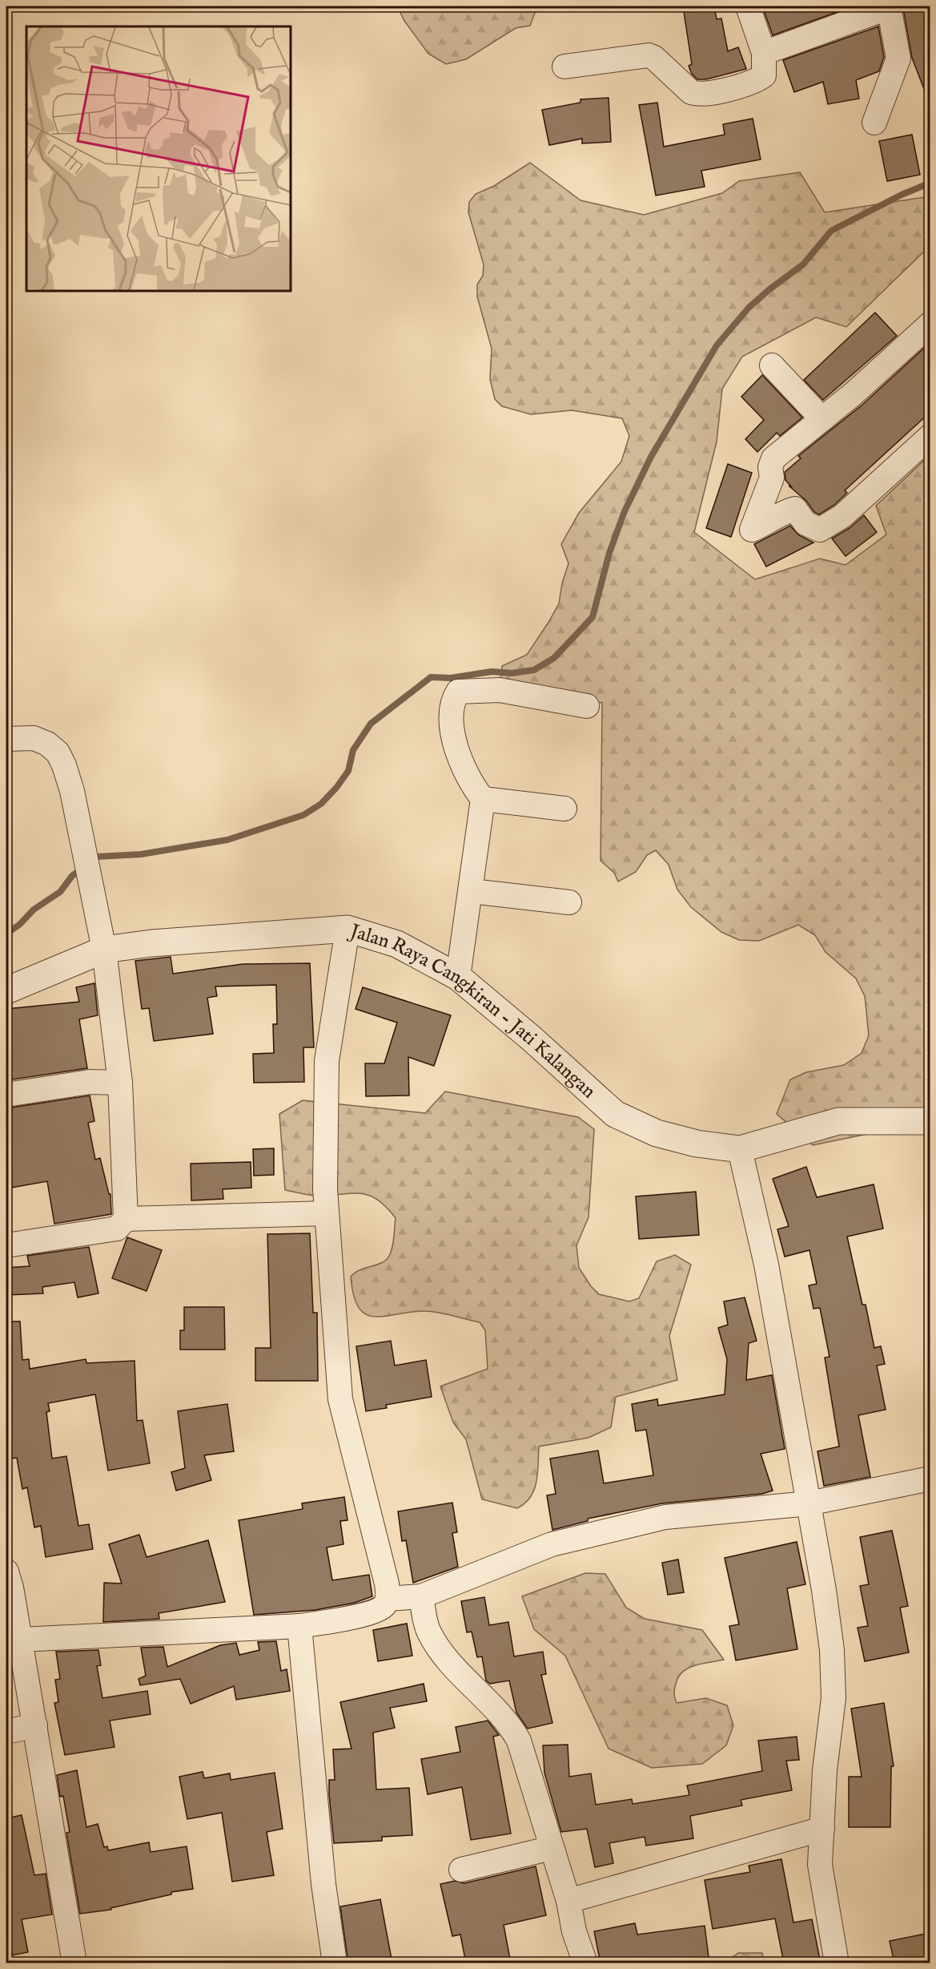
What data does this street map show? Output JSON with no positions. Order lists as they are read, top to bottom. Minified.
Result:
{"streets":{"street":["Jalan Raya Cangkiran - Jati Kalangan"]}}
